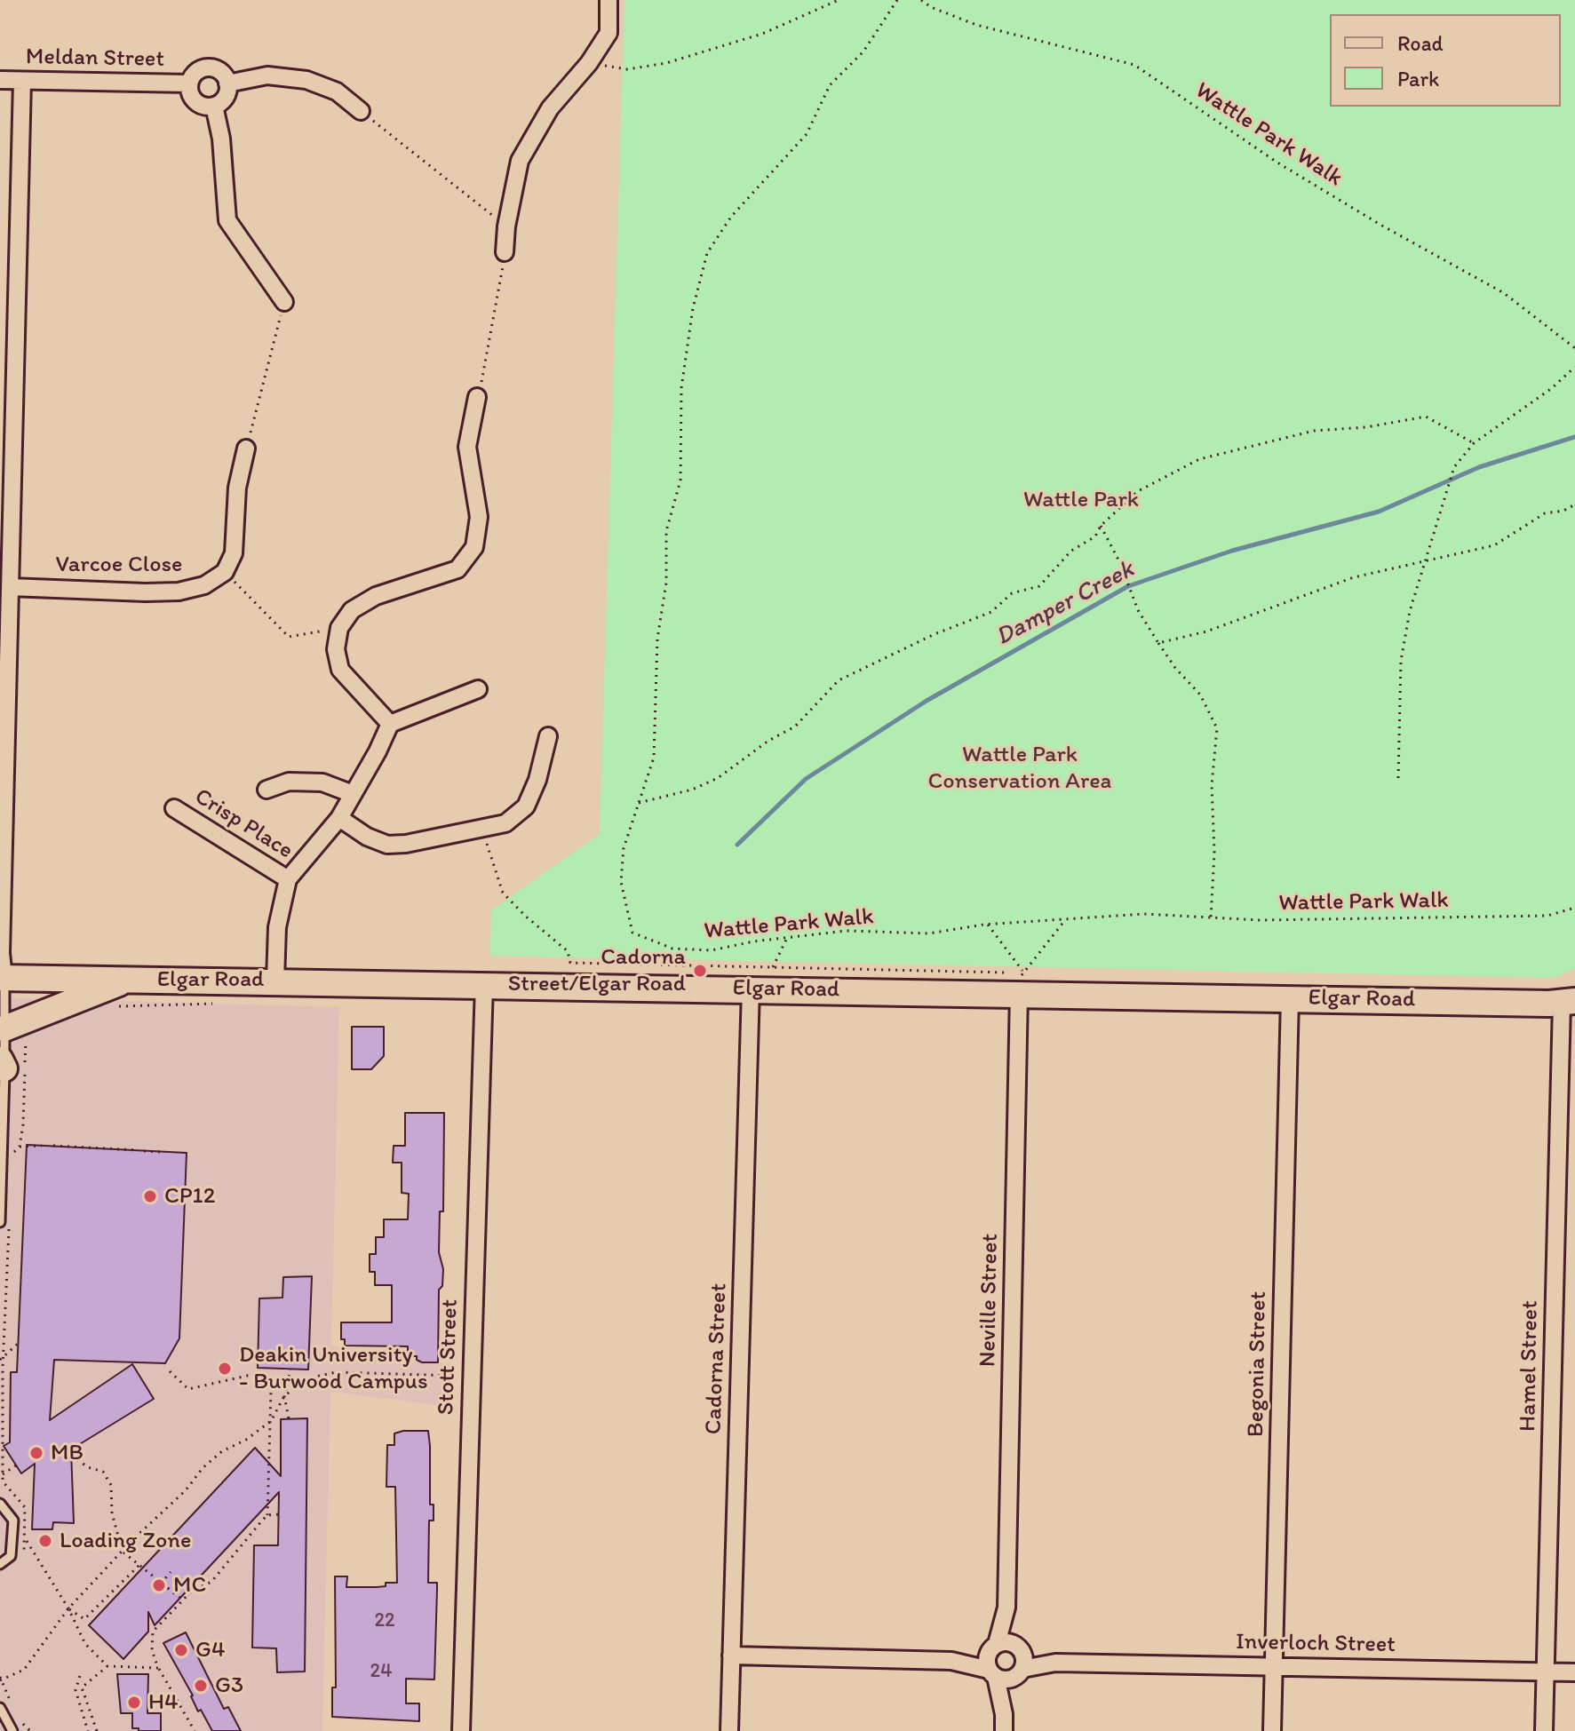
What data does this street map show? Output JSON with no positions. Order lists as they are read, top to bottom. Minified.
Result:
{"streets":{"main road":["Elgar Road"],"street":["Meldan Street","Varcoe Close","Crisp Place","Neville Street","Stott Street","Cadorna Street","Begonia Street","Hamel Street","Inverloch Street"],"path":["Wattle Park Walk"]},"crossings":[["Elgar Road","Neville Street"],["Elgar Road","Stott Street"],["Elgar Road","Cadorna Street"],["Elgar Road","Begonia Street"],["Elgar Road","Hamel Street"],["Neville Street","Inverloch Street"],["Begonia Street","Inverloch Street"],["Hamel Street","Inverloch Street"]],"water":["Damper Creek"],"parks":["Wattle Park","Wattle Park Conservation Area"],"places":["Cadorna Street/Elgar Road","CP12","Deakin University - Burwood Campus","MB","Loading Zone","MC","G4","G3","H4"],"house_numbers":["22","24"],"legend":["Road","Park"]}
